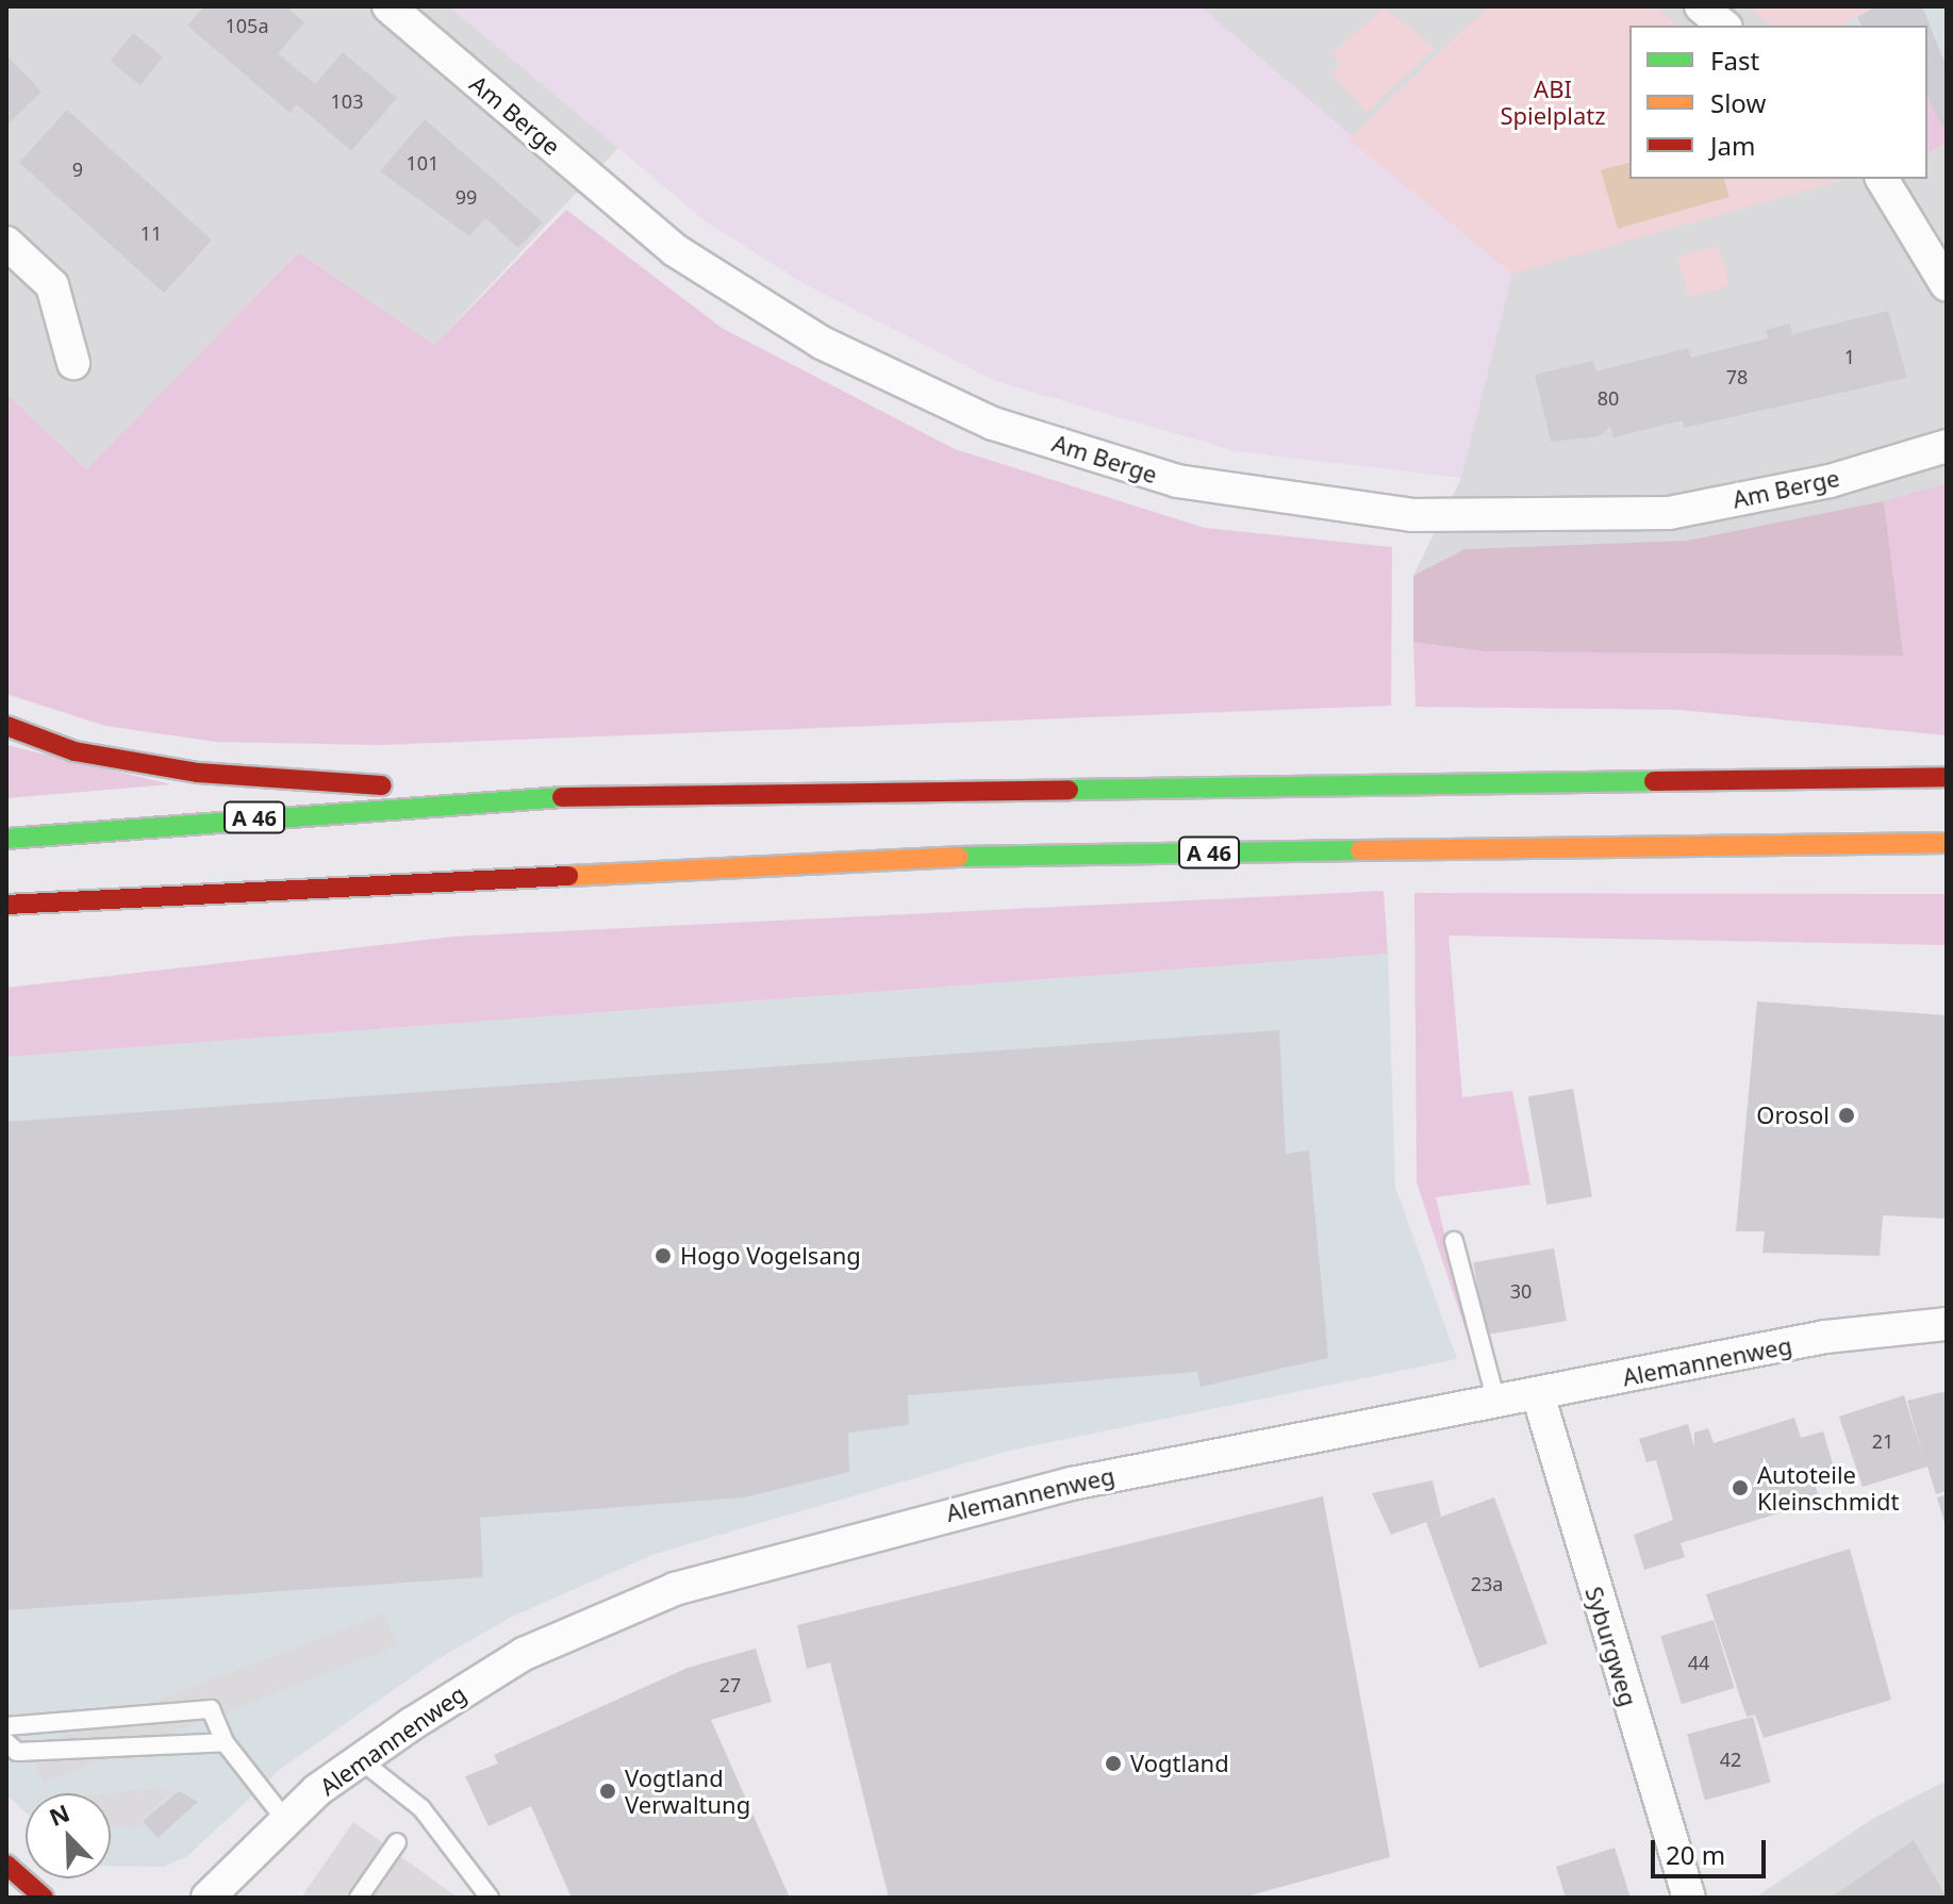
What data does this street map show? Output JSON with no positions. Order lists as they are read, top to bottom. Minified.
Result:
{"streets":{"main road":["A 46"],"street":["Am Berge","Alemannenweg","Syburgweg"]},"crossings":[["Alemannenweg","Syburgweg"]],"parks":["ABI Spielplatz"],"places":["Orosol","Hogo Vogelsang","Autoteile Kleinschmidt","Vogtland","Vogtland Verwaltung"],"house_numbers":["105a","103","101","9","99","11","1","78","80","30","21","23a","44","27","42"],"legend":["Fast","Slow","Jam"],"scale_bar":"20 m","north":"top left"}
